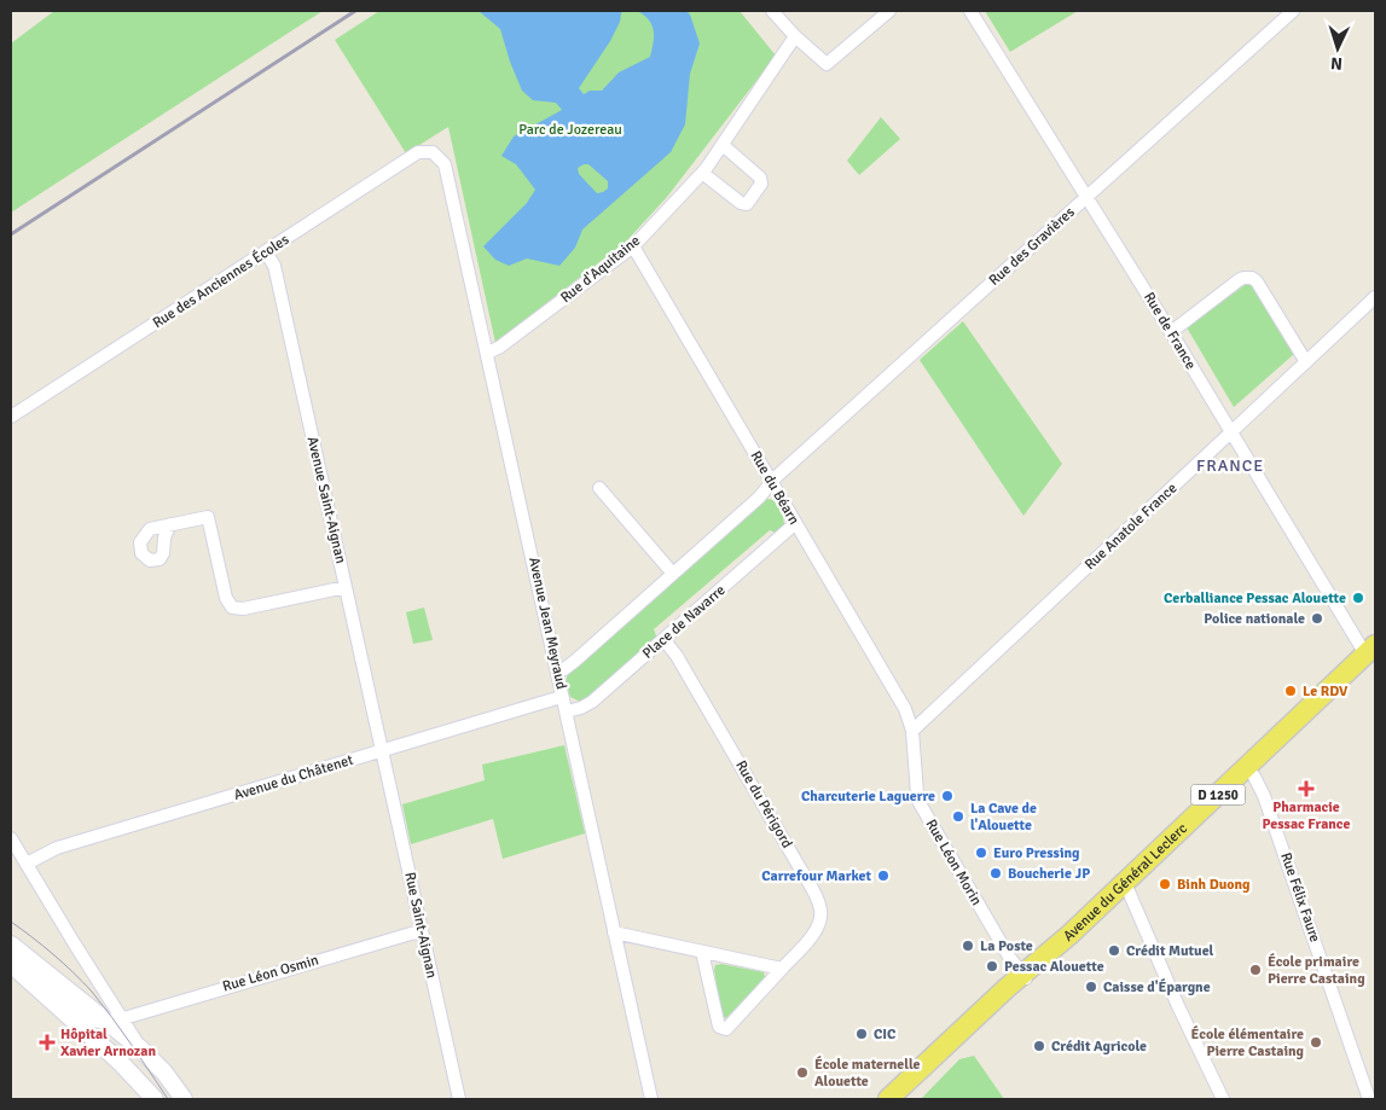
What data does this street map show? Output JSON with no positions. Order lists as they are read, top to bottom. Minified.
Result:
{"streets":{"main road":["D 1250","Avenue du Général Leclerc"],"street":["Rue des Gravières","Rue d'Aquitaine","Rue des Anciennes Écoles","Rue de France","Rue du Béarn","Avenue Saint-Aignan","Rue Anatole France","Place de Navarre","Avenue Jean Meyraud","Avenue du Châtenet","Rue du Périgord","Rue Léon Morin","Rue Félix Faure","Rue Saint-Aignan","Rue Léon Osmin"]},"crossings":[["Rue des Gravières","Rue de France"],["Rue des Gravières","Rue du Béarn"],["Rue d'Aquitaine","Rue du Béarn"],["Rue d'Aquitaine","Avenue Jean Meyraud"],["Rue des Anciennes Écoles","Avenue Saint-Aignan"],["Rue des Anciennes Écoles","Avenue Jean Meyraud"],["Rue de France","Rue Anatole France"],["Rue de France","Avenue du Général Leclerc"],["Rue du Béarn","Rue Anatole France"],["Rue du Béarn","Place de Navarre"],["Rue du Béarn","Rue Léon Morin"],["Avenue Saint-Aignan","Avenue du Châtenet"],["Avenue Saint-Aignan","Rue Saint-Aignan"],["Rue Anatole France","Rue Léon Morin"],["Place de Navarre","Avenue Jean Meyraud"],["Place de Navarre","Rue du Périgord"],["Avenue Jean Meyraud","Avenue du Châtenet"],["Avenue du Châtenet","Rue Saint-Aignan"],["Rue Léon Morin","Avenue du Général Leclerc"],["Avenue du Général Leclerc","Rue Félix Faure"],["Rue Saint-Aignan","Rue Léon Osmin"]],"districts":["FRANCE"],"parks":["Parc de Jozereau"],"places":{"other":["Cerballiance Pessac Alouette","Police nationale","Le RDV","Charcuterie Laguerre","La Cave de l'Alouette","Euro Pressing","Boucherie JP","Carrefour Market","Binh Duong","La Poste","Crédit Mutuel","Pessac Alouette","École primaire Pierre Castaing","Caisse d'Épargne","CIC","École élémentaire Pierre Castaing","Crédit Agricole","École maternelle Alouette"],"health":["Pharmacie Pessac France","Hôpital Xavier Arnozan"]},"north":"bottom"}
